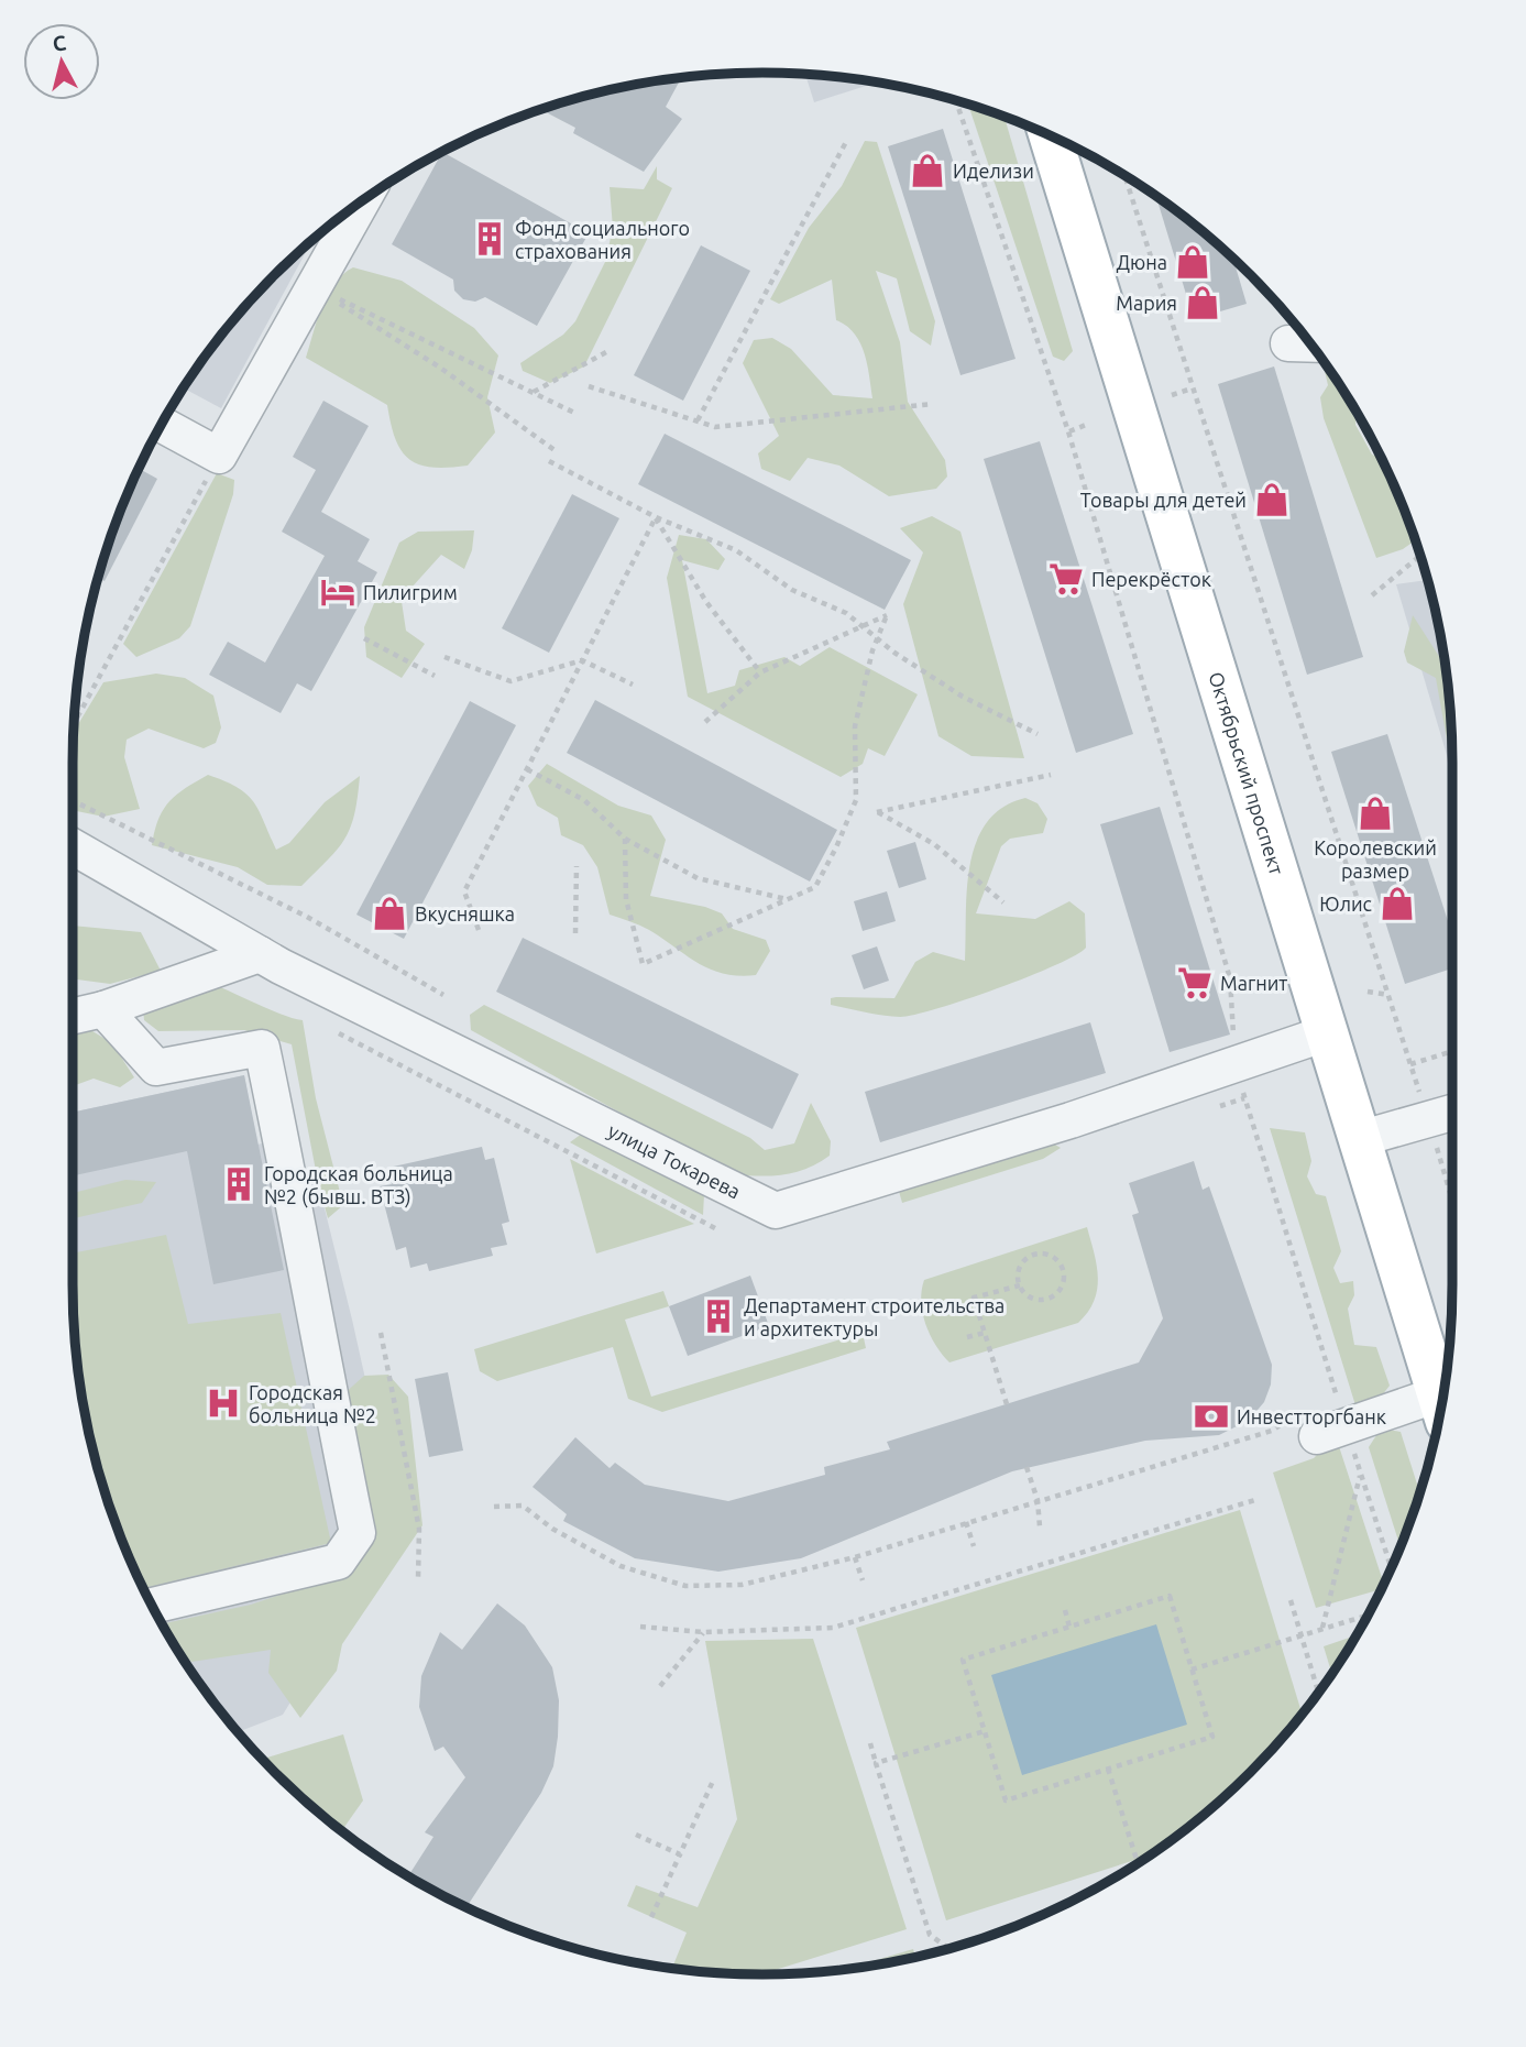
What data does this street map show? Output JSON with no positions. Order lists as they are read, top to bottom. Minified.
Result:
{"streets":{"main road":["Октябрьский проспект"],"street":["улица Токарева"]},"crossings":[["Октябрьский проспект","улица Токарева"]],"places":{"shop":["Иделизи","Дюна","Мария","Товары для детей","Королевский размер","Юлис","Вкусняшка"],"building":["Фонд социального страхования","Городская больница №2 (бывш. ВТЗ)","Департамент строительства и архитектуры"],"supermarket":["Перекрёсток","Магнит"],"hotel":["Пилигрим"],"hospital":["Городская больница №2"],"bank":["Инвестторгбанк"]},"north":"top"}
